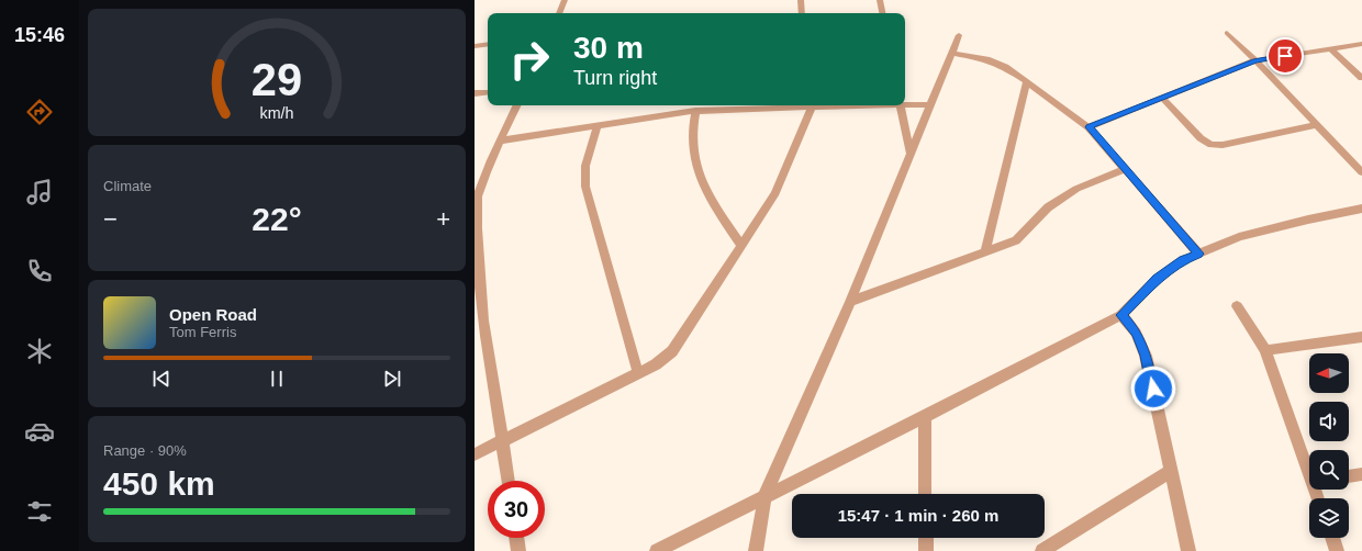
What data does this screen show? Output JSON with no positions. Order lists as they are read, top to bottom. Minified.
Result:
{"north":"left","page":{"tabs":"15:46","turn":["30 m","Turn right"],"tile":["Climate",["Range · 90%","450 km"]],"heat":["−","22°","+"],"song":["Open Road","Tom Ferris"],"limit":"30","trip":"15:47 · 1 min · 260 m","gauge":["29","km/h"]}}
